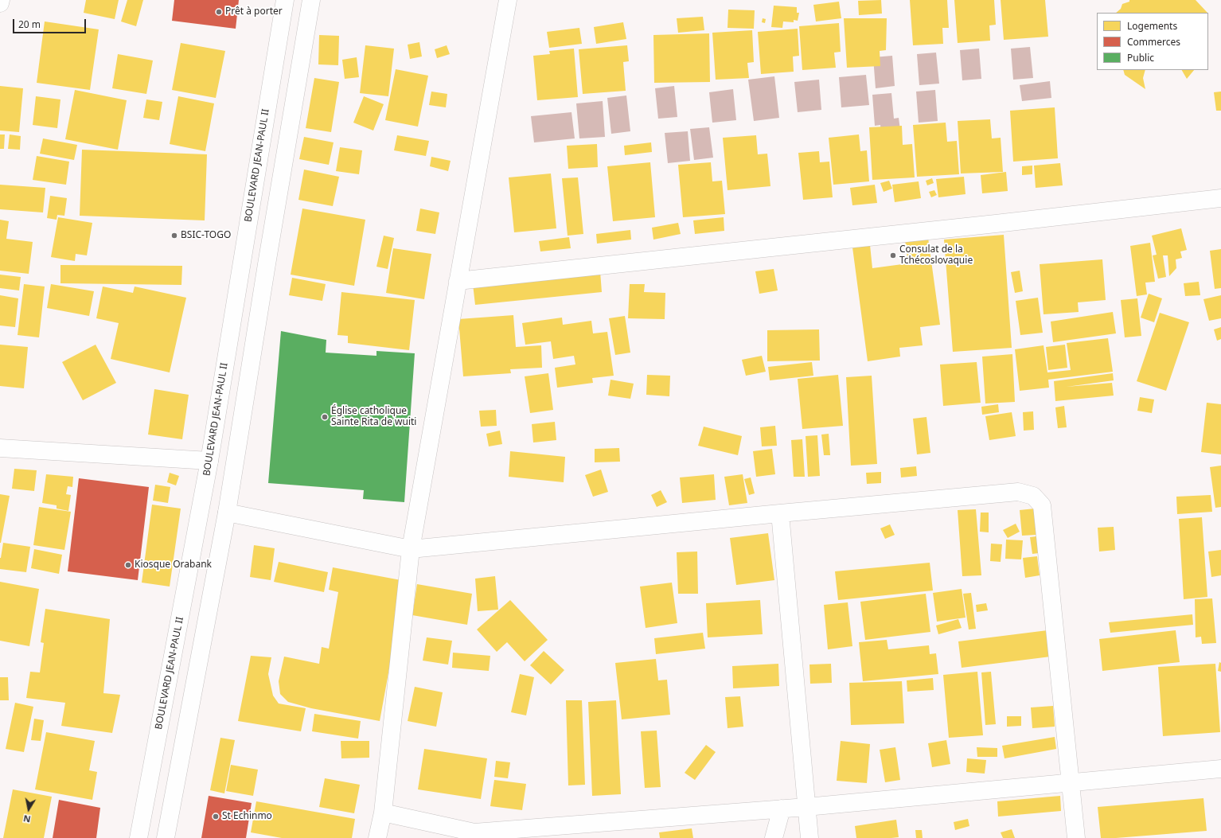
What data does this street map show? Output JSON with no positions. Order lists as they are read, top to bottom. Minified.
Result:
{"streets":{"street":["BOULEVARD JEAN-PAUL II"]},"places":["Prêt à porter","BSIC-TOGO","Consulat de la Tchécoslovaquie","Église catholique Sainte Rita de wuiti","Kiosque Orabank","St Echinmo"],"legend":["Logements","Commerces","Public"],"scale_bar":"20 m","north":"bottom"}
